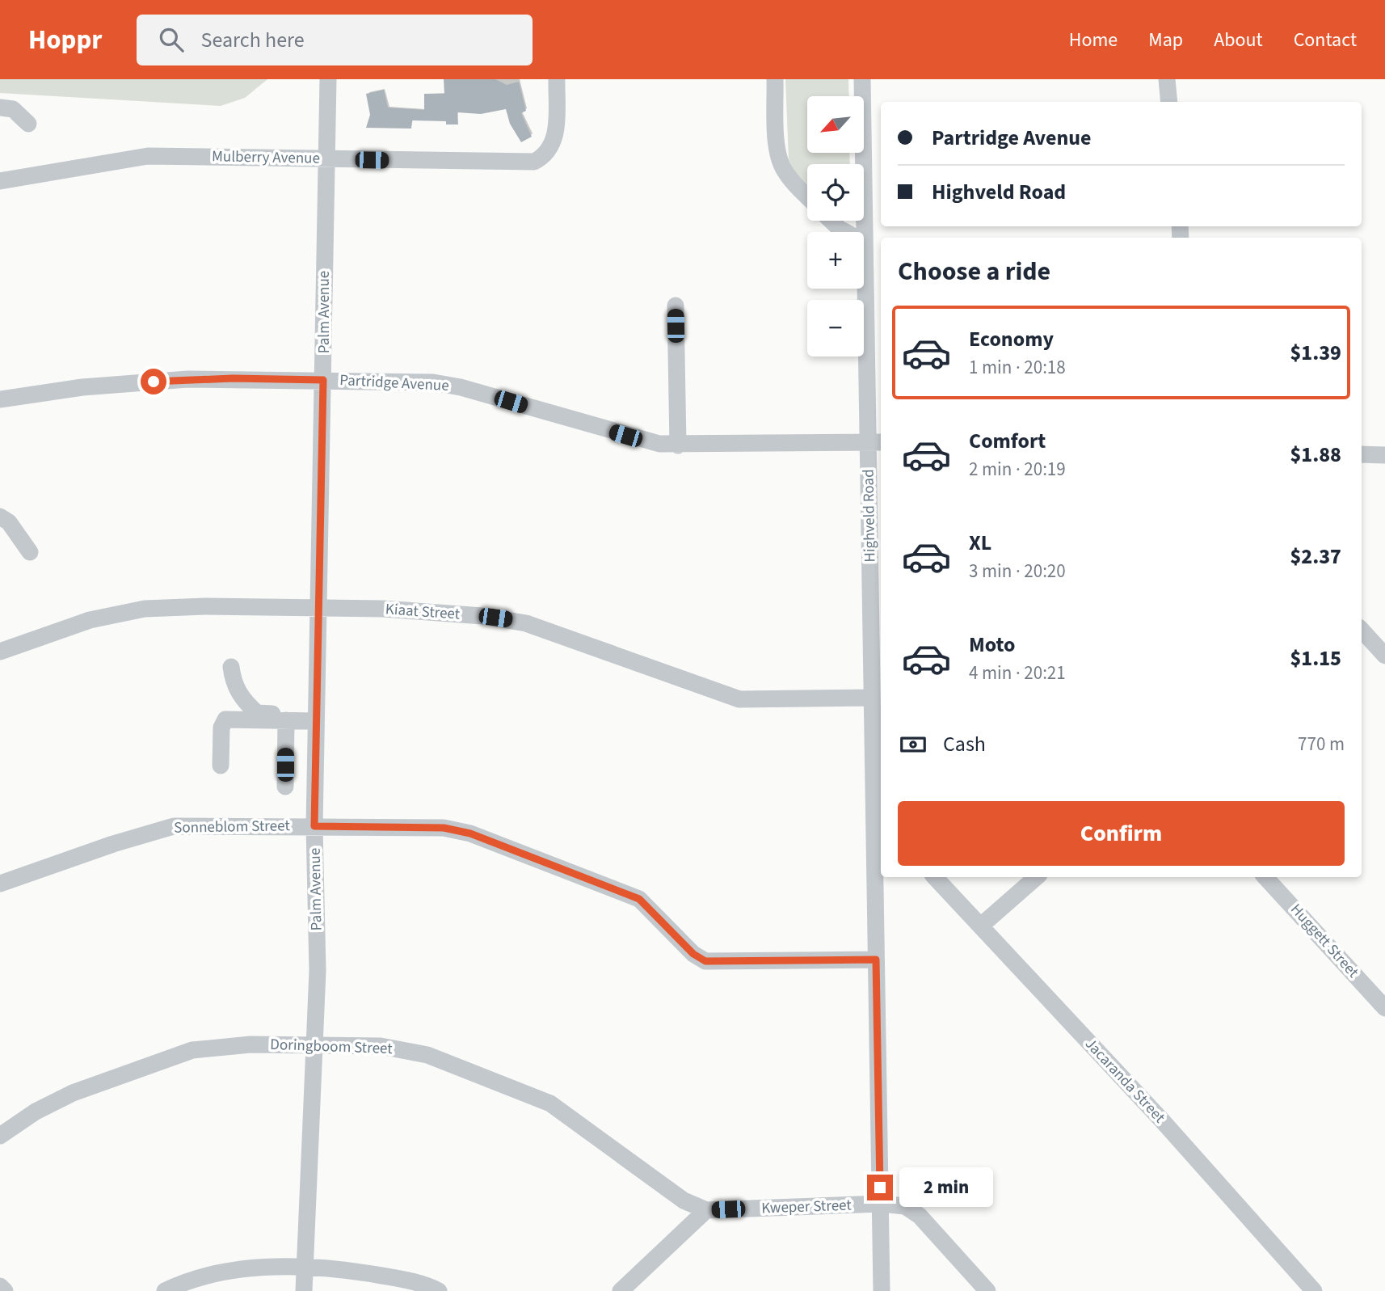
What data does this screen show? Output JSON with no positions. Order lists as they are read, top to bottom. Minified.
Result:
{"streets":{"street":["Mulberry Avenue","Palm Avenue","Partridge Avenue","Highveld Road","Kiaat Street","Sonneblom Street","Huggett Street","Doringboom Street","Jacaranda Street","Kweper Street"]},"crossings":[["Mulberry Avenue","Palm Avenue"],["Palm Avenue","Partridge Avenue"],["Palm Avenue","Kiaat Street"],["Palm Avenue","Sonneblom Street"],["Palm Avenue","Doringboom Street"],["Partridge Avenue","Highveld Road"],["Highveld Road","Kiaat Street"],["Highveld Road","Sonneblom Street"],["Highveld Road","Kweper Street"],["Doringboom Street","Kweper Street"]],"north":"bottom left","page":{"header":"Hoppr","search":"Search here","nav":["Home","Map","About","Contact"],"map_buttons":["+","−"],"banner":["Partridge Avenue","Highveld Road"],"heading":"Choose a ride","list":[{"name":"Economy","note":"1 min · 20:18","value":"$1.39"},{"name":"Comfort","note":"2 min · 20:19","value":"$1.88"},{"name":"XL","note":"3 min · 20:20","value":"$2.37"},{"name":"Moto","note":"4 min · 20:21","value":"$1.15"}],"pay":["Cash","770 m"],"buttons":"Confirm","bubble":"2 min"}}
